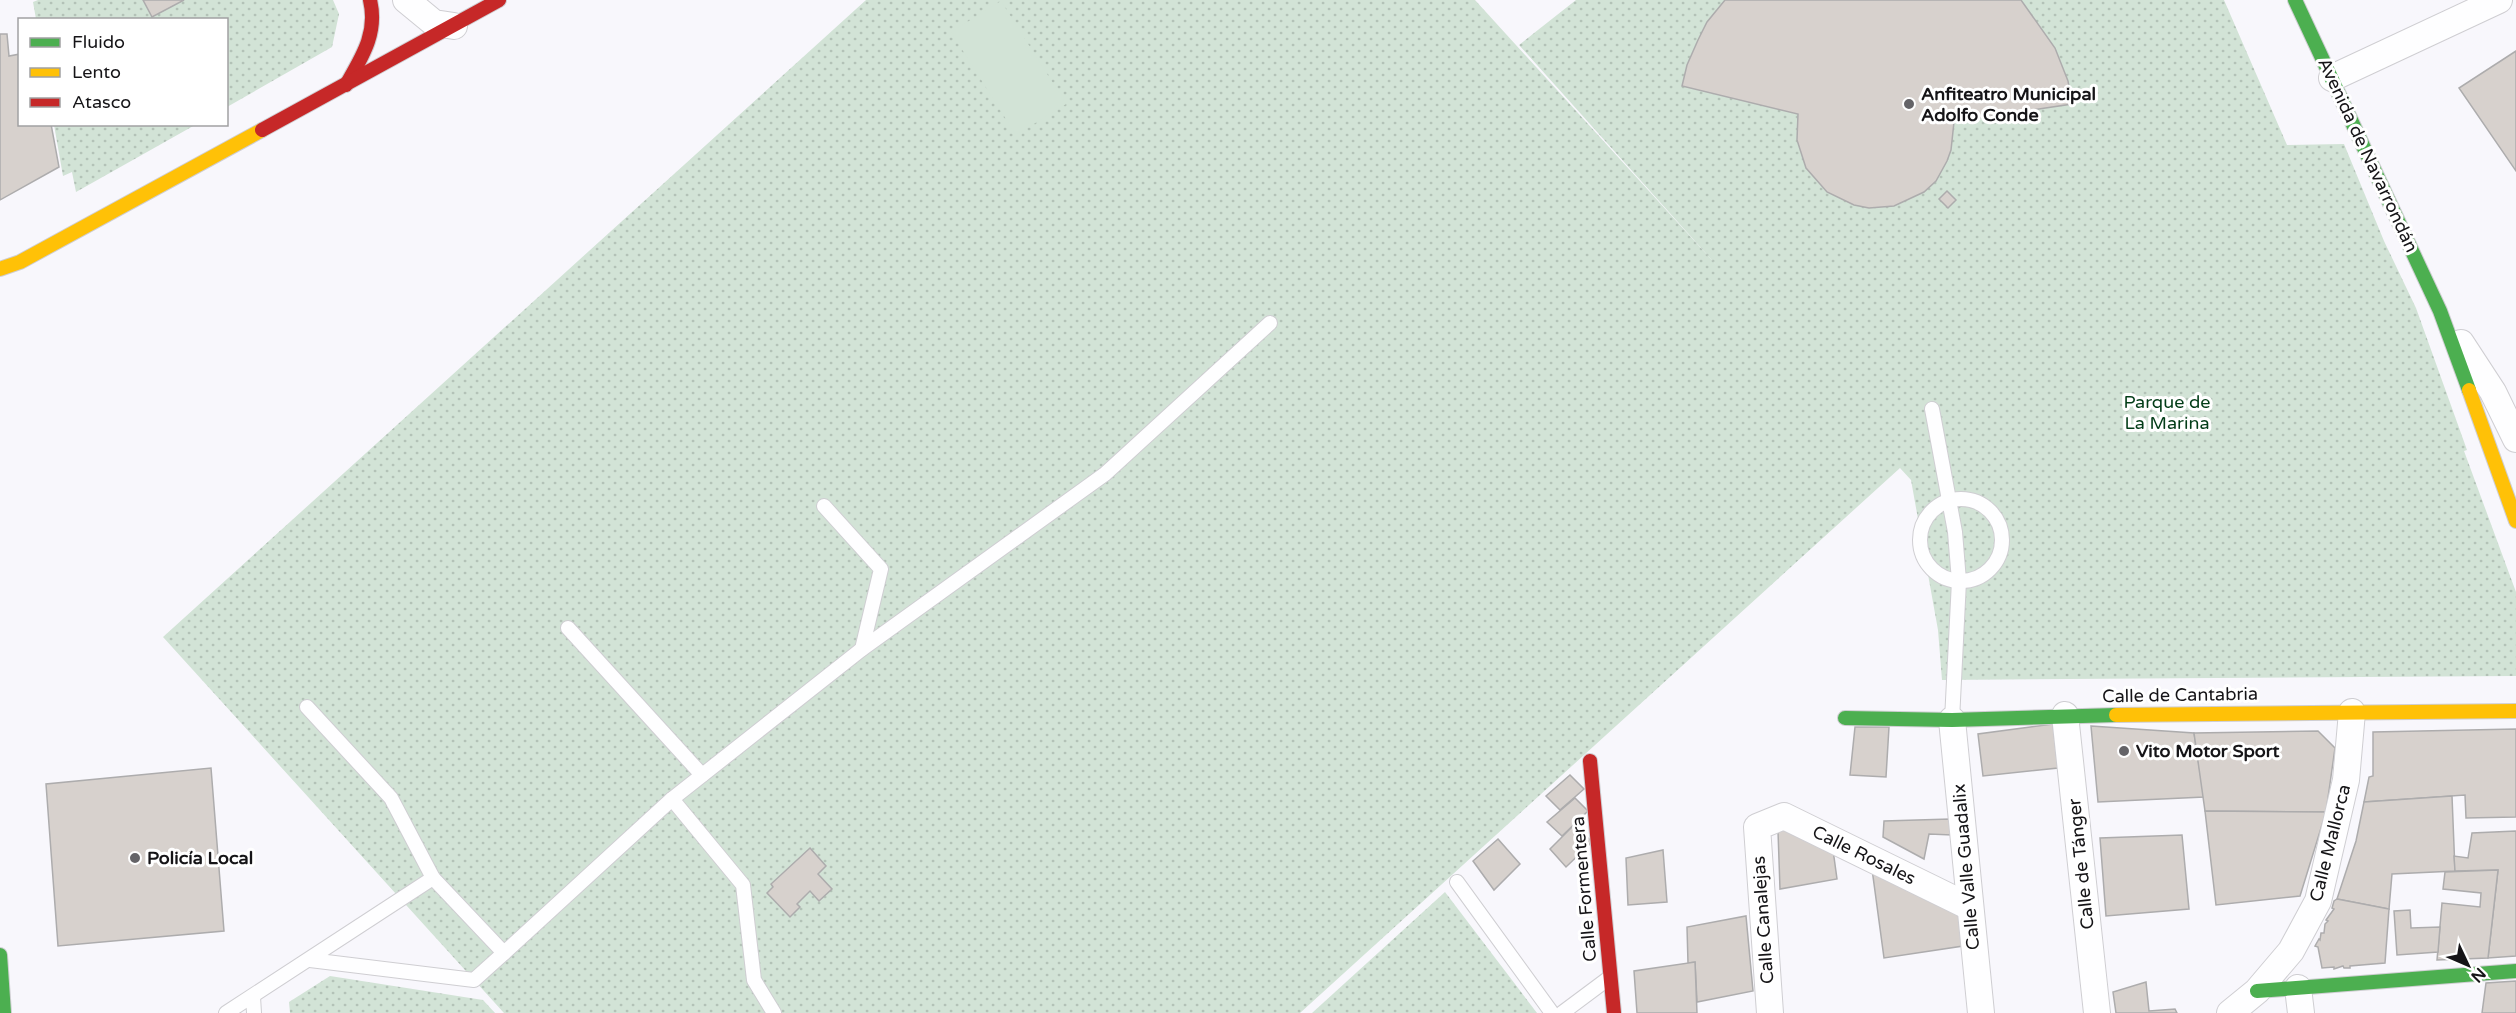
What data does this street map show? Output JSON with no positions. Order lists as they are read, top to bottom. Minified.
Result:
{"streets":{"street":["Avenida de Navarrondán","Calle de Cantabria","Calle Mallorca","Calle Rosales","Calle de Tánger","Calle Valle Guadalix","Calle Formentera","Calle Canalejas"]},"crossings":[["Calle de Cantabria","Calle Mallorca"],["Calle de Cantabria","Calle de Tánger"],["Calle de Cantabria","Calle Valle Guadalix"],["Calle Rosales","Calle Valle Guadalix"],["Calle Rosales","Calle Canalejas"]],"parks":["Parque de La Marina"],"places":["Anfiteatro Municipal Adolfo Conde","Vito Motor Sport","Policía Local"],"legend":["Fluido","Lento","Atasco"],"north":"bottom right"}
